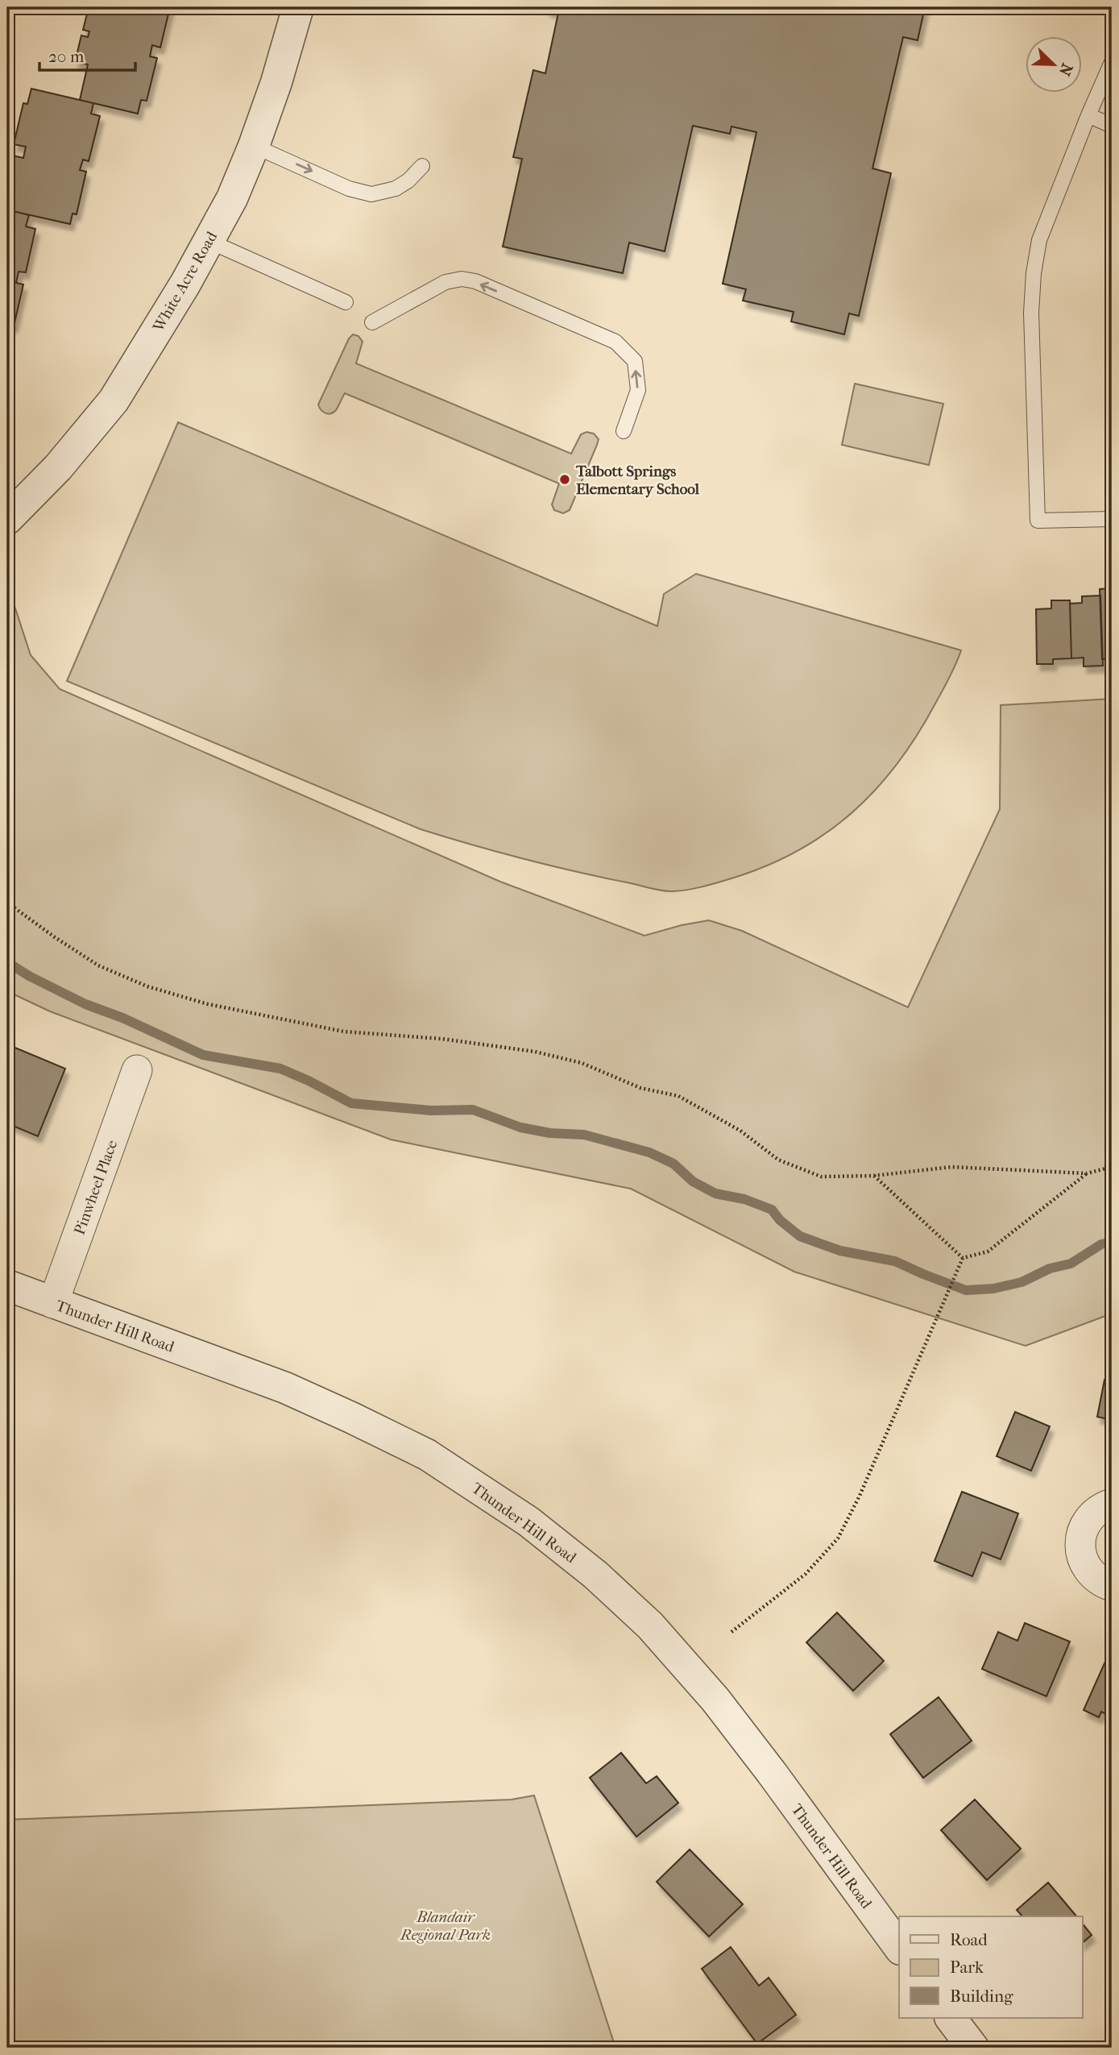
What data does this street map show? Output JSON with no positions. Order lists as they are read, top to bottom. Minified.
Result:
{"streets":{"street":["White Acre Road","Pinwheel Place","Thunder Hill Road"]},"crossings":[["Pinwheel Place","Thunder Hill Road"]],"parks":["Blandair Regional Park"],"places":["Talbott Springs Elementary School"],"legend":["Road","Park","Building"],"scale_bar":"20 m","north":"bottom right"}
